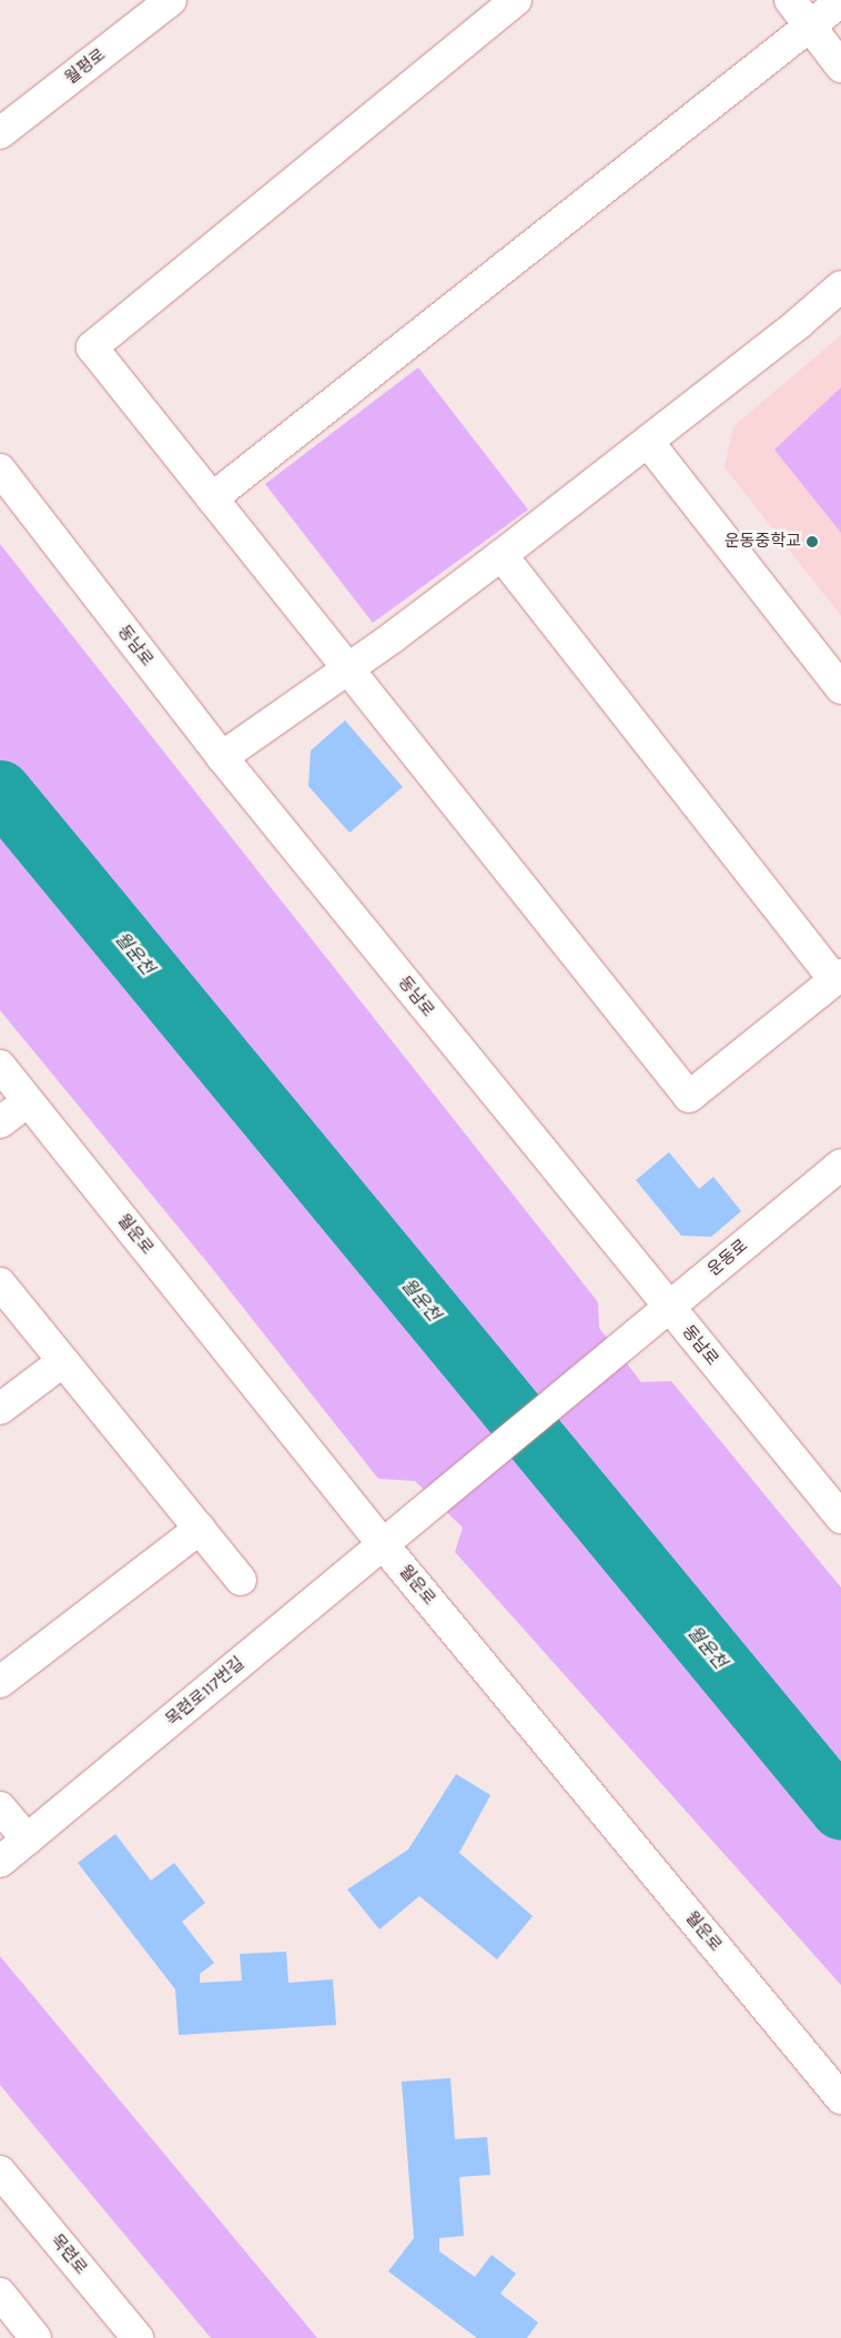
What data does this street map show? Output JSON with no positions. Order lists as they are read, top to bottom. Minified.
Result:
{"streets":{"street":["월평로","동남로","월운로","운동로","목련로117번길","목련로"]},"crossings":[["동남로","운동로"],["월운로","목련로117번길"],["운동로","목련로117번길"]],"water":["월운천"],"places":["운동중학교"]}
